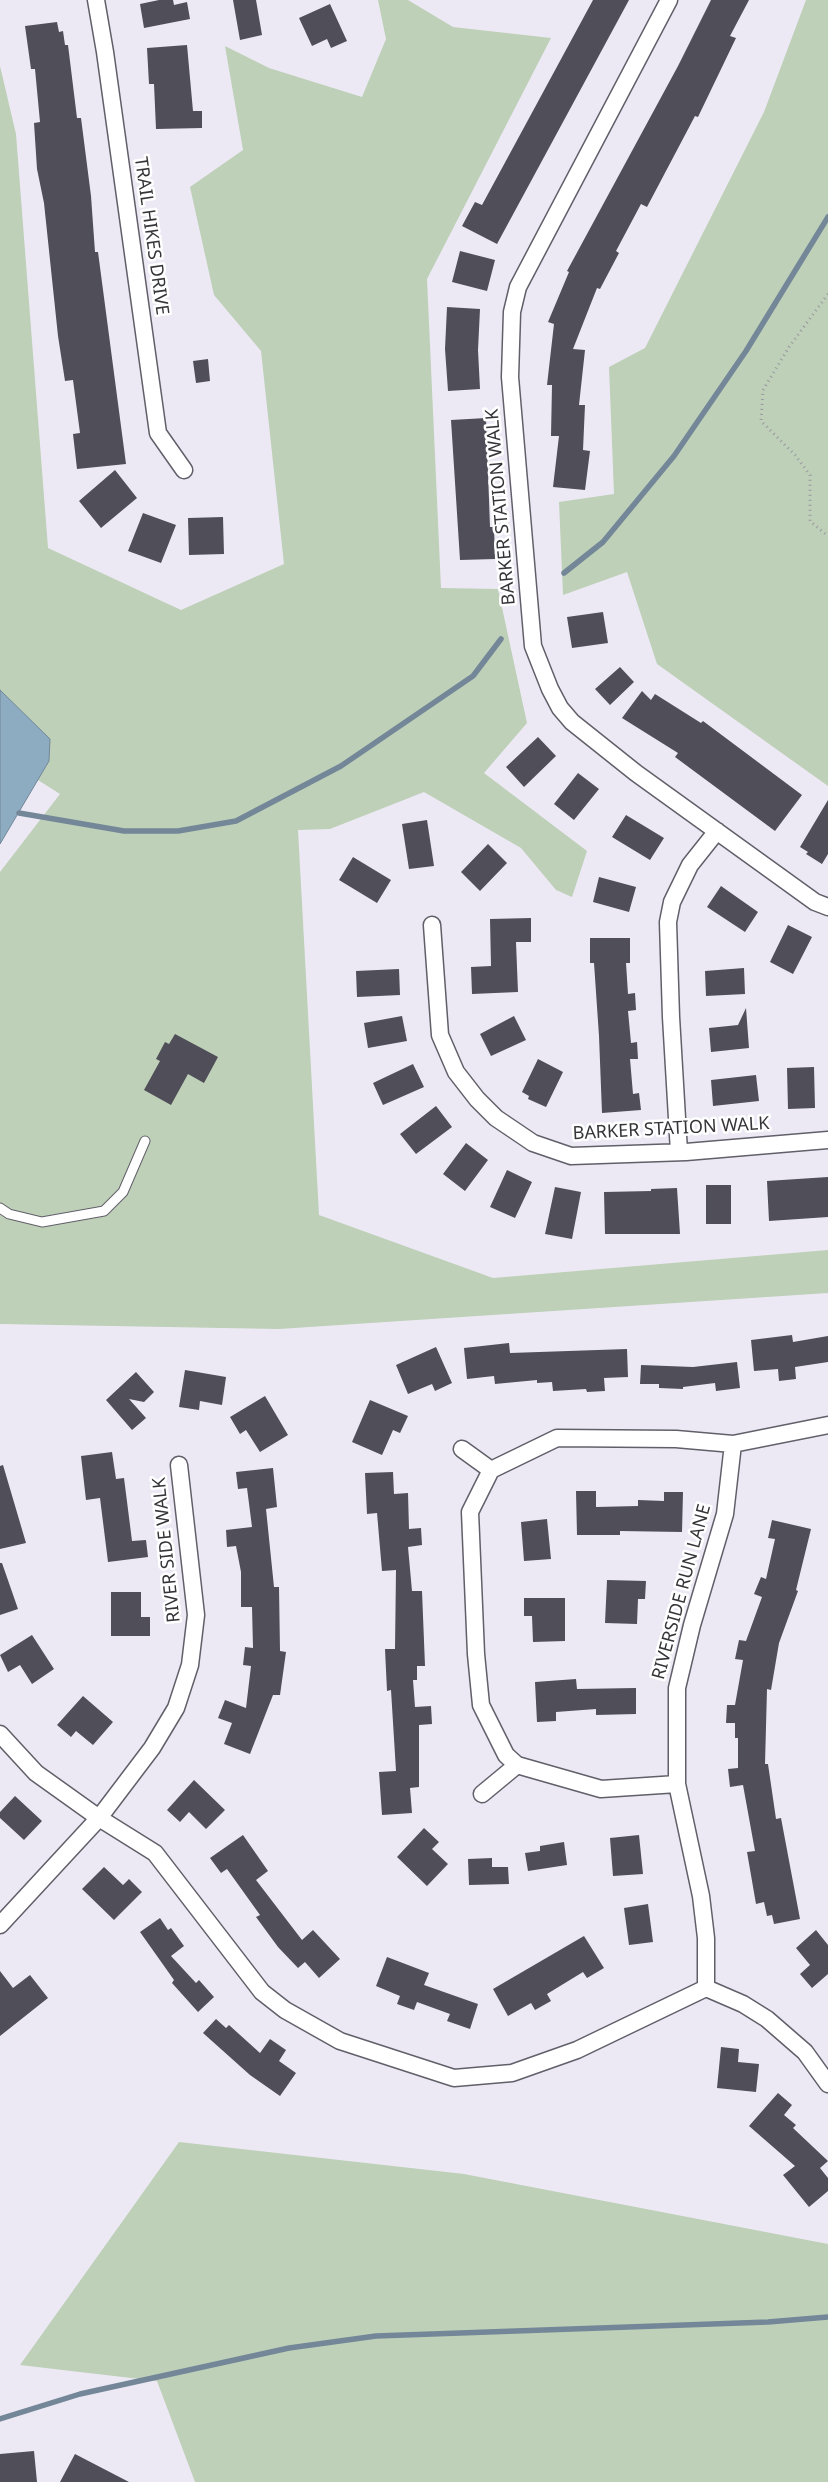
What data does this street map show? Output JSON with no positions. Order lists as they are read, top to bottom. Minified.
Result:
{"streets":{"street":["TRAIL HIKES DRIVE","BARKER STATION WALK","RIVER SIDE WALK","RIVERSIDE RUN LANE"]}}
